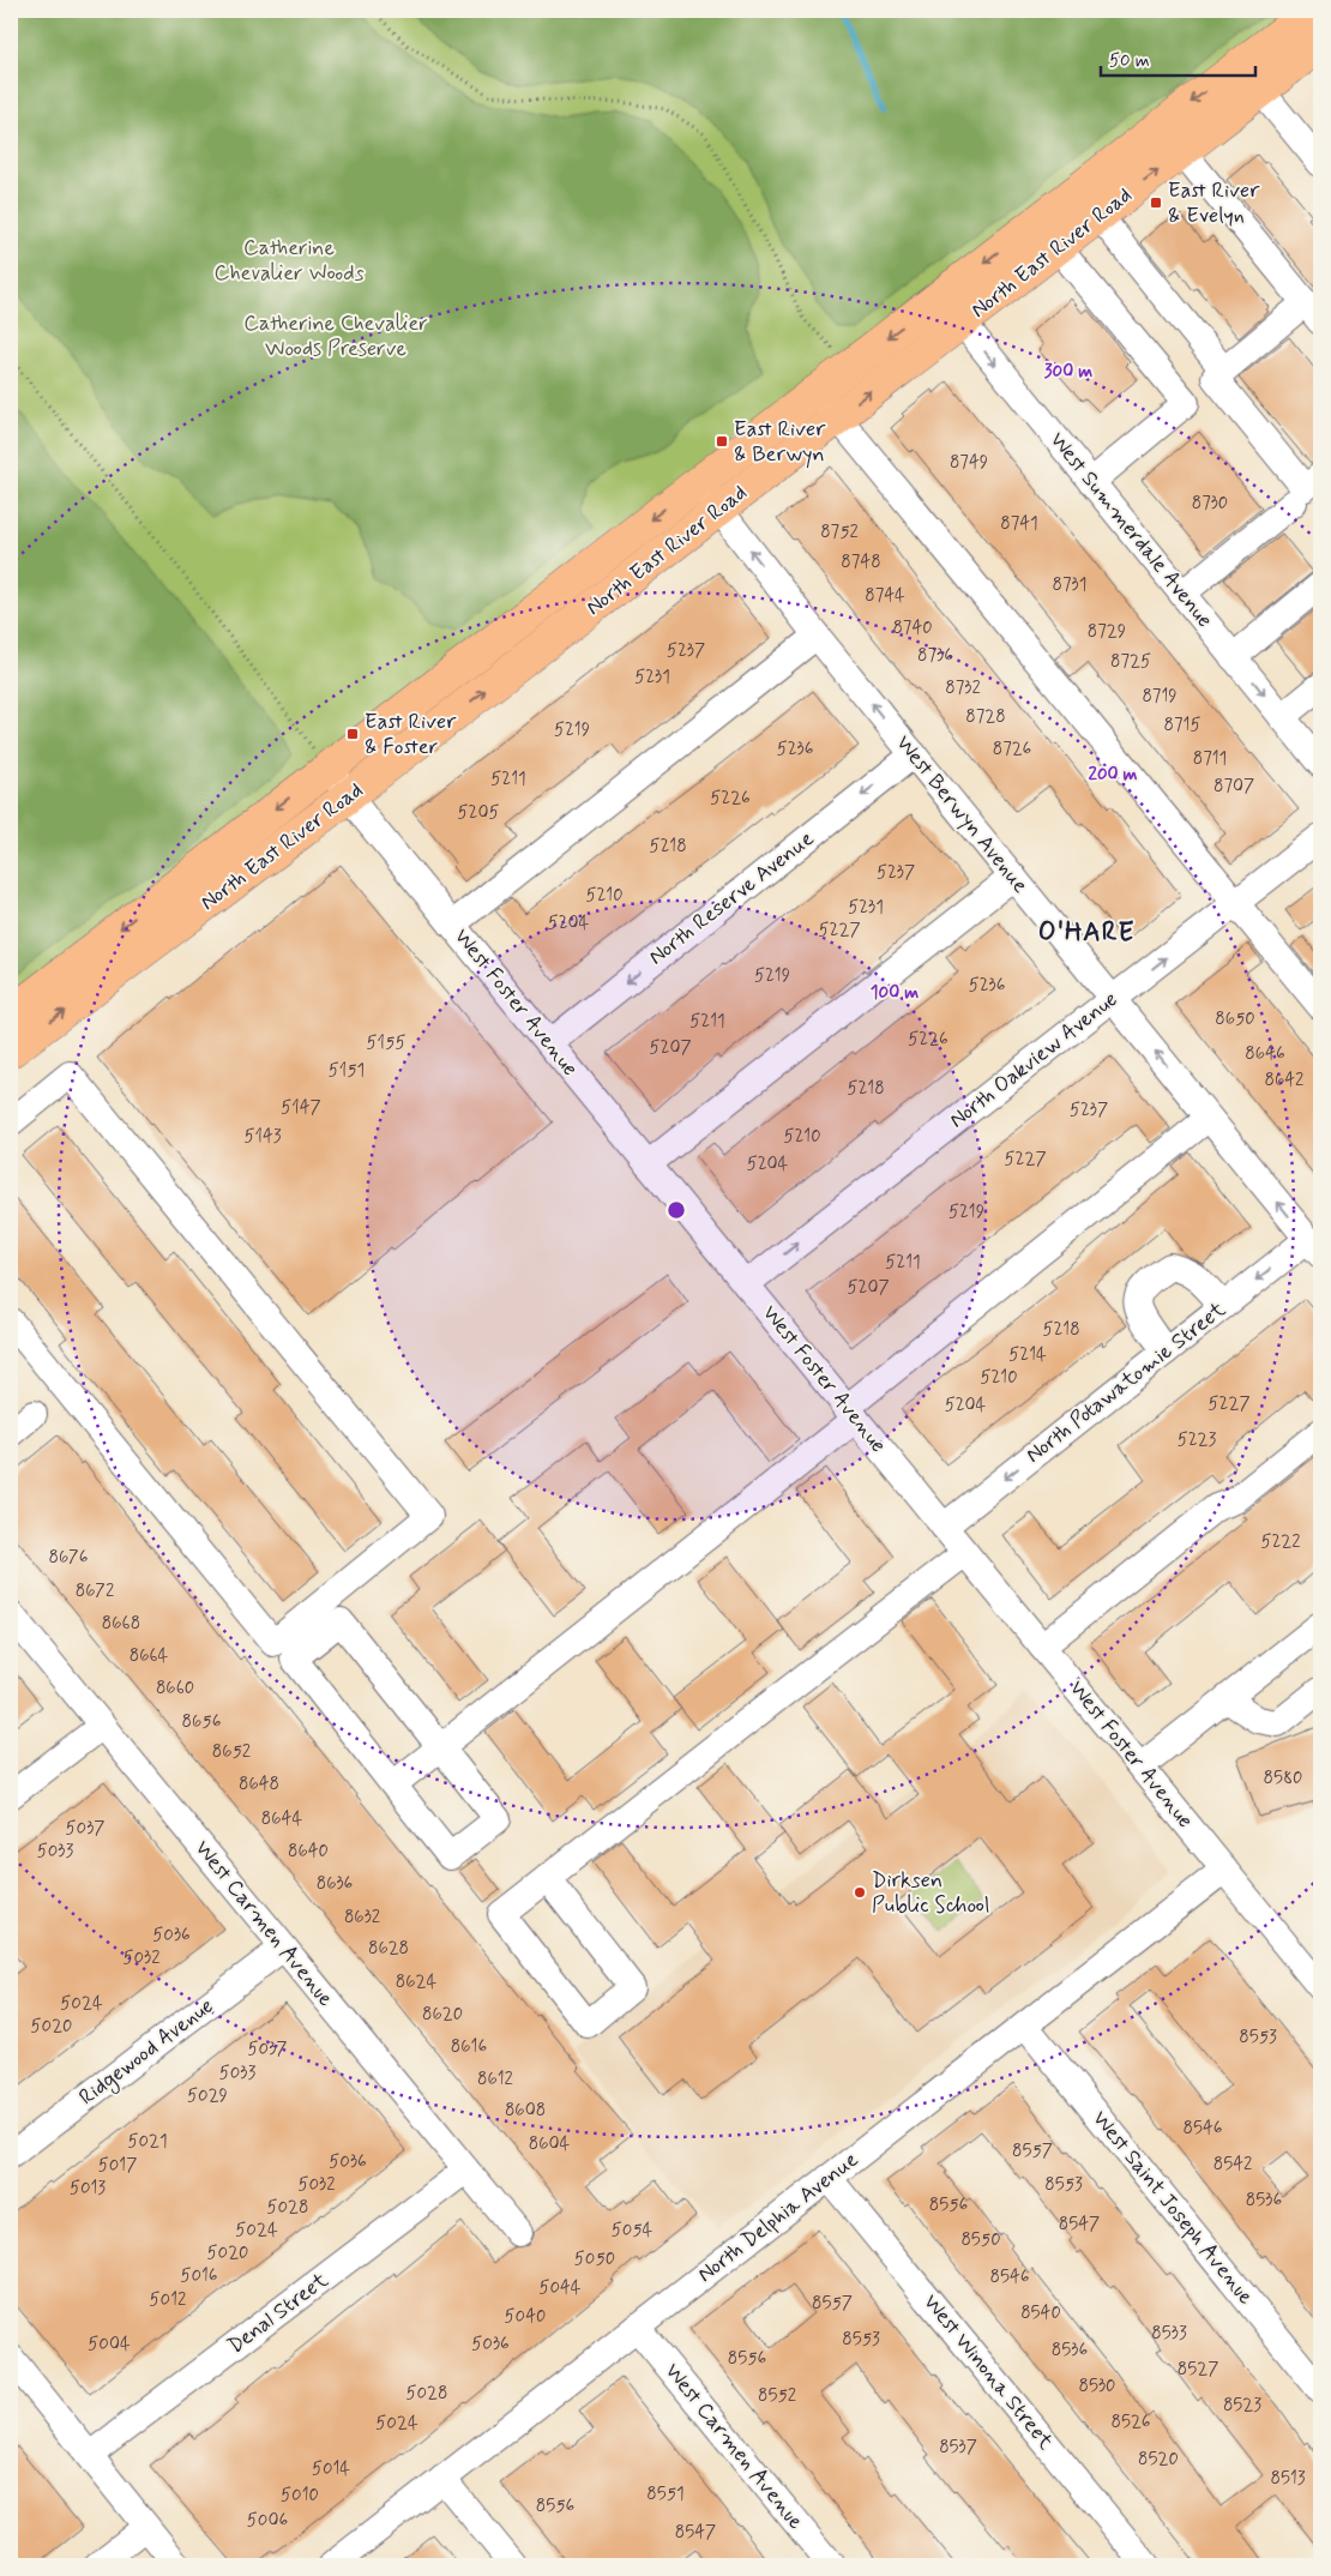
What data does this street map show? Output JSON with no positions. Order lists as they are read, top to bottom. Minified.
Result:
{"streets":{"main road":["North East River Road"],"street":["West Summerdale Avenue","West Berwyn Avenue","North Reserve Avenue","West Foster Avenue","North Oakview Avenue","North Potawatomie Street","West Carmen Avenue","Ridgewood Avenue","West Saint Joseph Avenue","North Delphia Avenue","Denal Street","West Winona Street"]},"crossings":[["North East River Road","West Summerdale Avenue"],["North East River Road","West Berwyn Avenue"],["North East River Road","West Foster Avenue"],["West Berwyn Avenue","North Reserve Avenue"],["West Berwyn Avenue","North Oakview Avenue"],["West Berwyn Avenue","North Potawatomie Street"],["North Reserve Avenue","West Foster Avenue"],["West Foster Avenue","North Oakview Avenue"],["West Foster Avenue","North Potawatomie Street"],["West Foster Avenue","North Delphia Avenue"],["West Carmen Avenue","Ridgewood Avenue"],["West Carmen Avenue","North Delphia Avenue"],["West Carmen Avenue","Denal Street"],["West Saint Joseph Avenue","North Delphia Avenue"],["North Delphia Avenue","West Winona Street"]],"districts":["O'HARE"],"parks":["Catherine Chevalier Woods","Catherine Chevalier Woods Preserve"],"places":{"transit":["East River & Evelyn","East River & Berwyn","East River & Foster"],"other":["Dirksen Public School"]},"house_numbers":["8749","8730","8741","8752","8748","8731","8744","8740","8729","5237","8736","8725","5231","8732","8719","8728","8715","5219","5236","8726","8711","5211","8707","5226","5205","5218","5237","5210","5231","5204","5227","5219","5236","8650","5211","5226","5155","5207","8646","5151","8642","5218","5147","5237","5143","5210","5227","5204","5219","5211","5207","5218","5214","5210","5227","5204","5223","5222","8676","8672","8668","8664","8660","8656","8652","8580","8648","8644","5037","5033","8640","8636","8632","5036","8628","5032","8624","5024","8620","5020","8553","8616","5037","5033","8612","5029","8608","8546","5021","8604","8557","5036","8542","5017","5032","8553","5013","8536","8556","5028","8547","5024","5054","8550","5020","5050","5016","8546","5044","5012","8557","8540","5040","8533","8553","5004","5036","8536","8556","8527","8530","5028","8552","8523","8526","5024","8537","8520","5014","8513","8551","5010","8556","5006","8547"],"scale_bar":"50 m","rings":["300 m","200 m","100 m"]}
